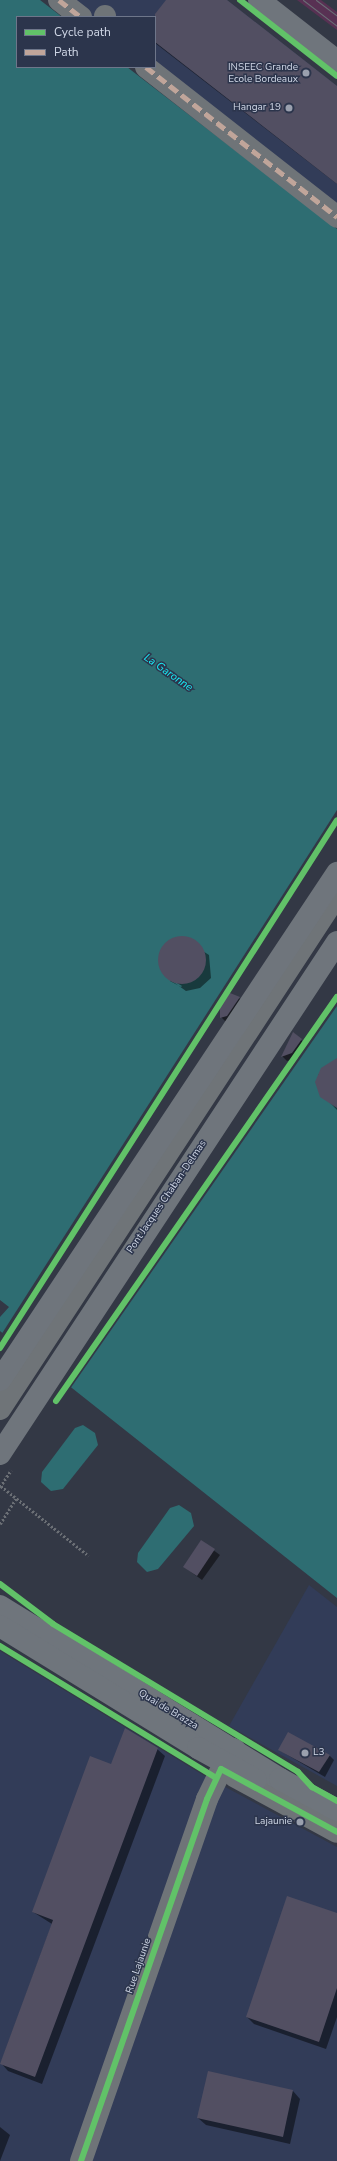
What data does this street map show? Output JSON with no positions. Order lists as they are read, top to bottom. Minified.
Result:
{"streets":{"main road":["Pont Jacques Chaban-Delmas","Quai de Brazza"],"street":["Rue Lajaunie"]},"crossings":[["Quai de Brazza","Rue Lajaunie"]],"water":["La Garonne"],"places":["INSEEC Grande Ecole Bordeaux","Hangar 19","L3","Lajaunie"],"legend":["Cycle path","Path"]}
